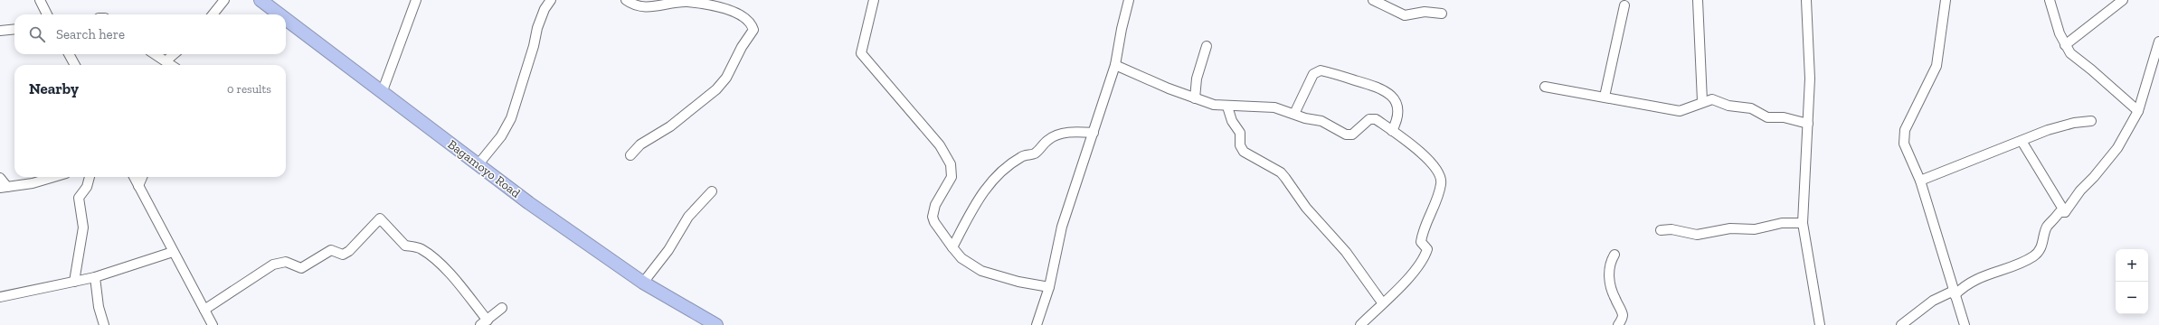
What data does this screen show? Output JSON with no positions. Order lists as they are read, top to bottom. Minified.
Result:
{"streets":{"highway":["Bagamoyo Road"]},"page":{"search":"Search here","heading":["Nearby","0 results"],"map_buttons":["+","−"]}}
